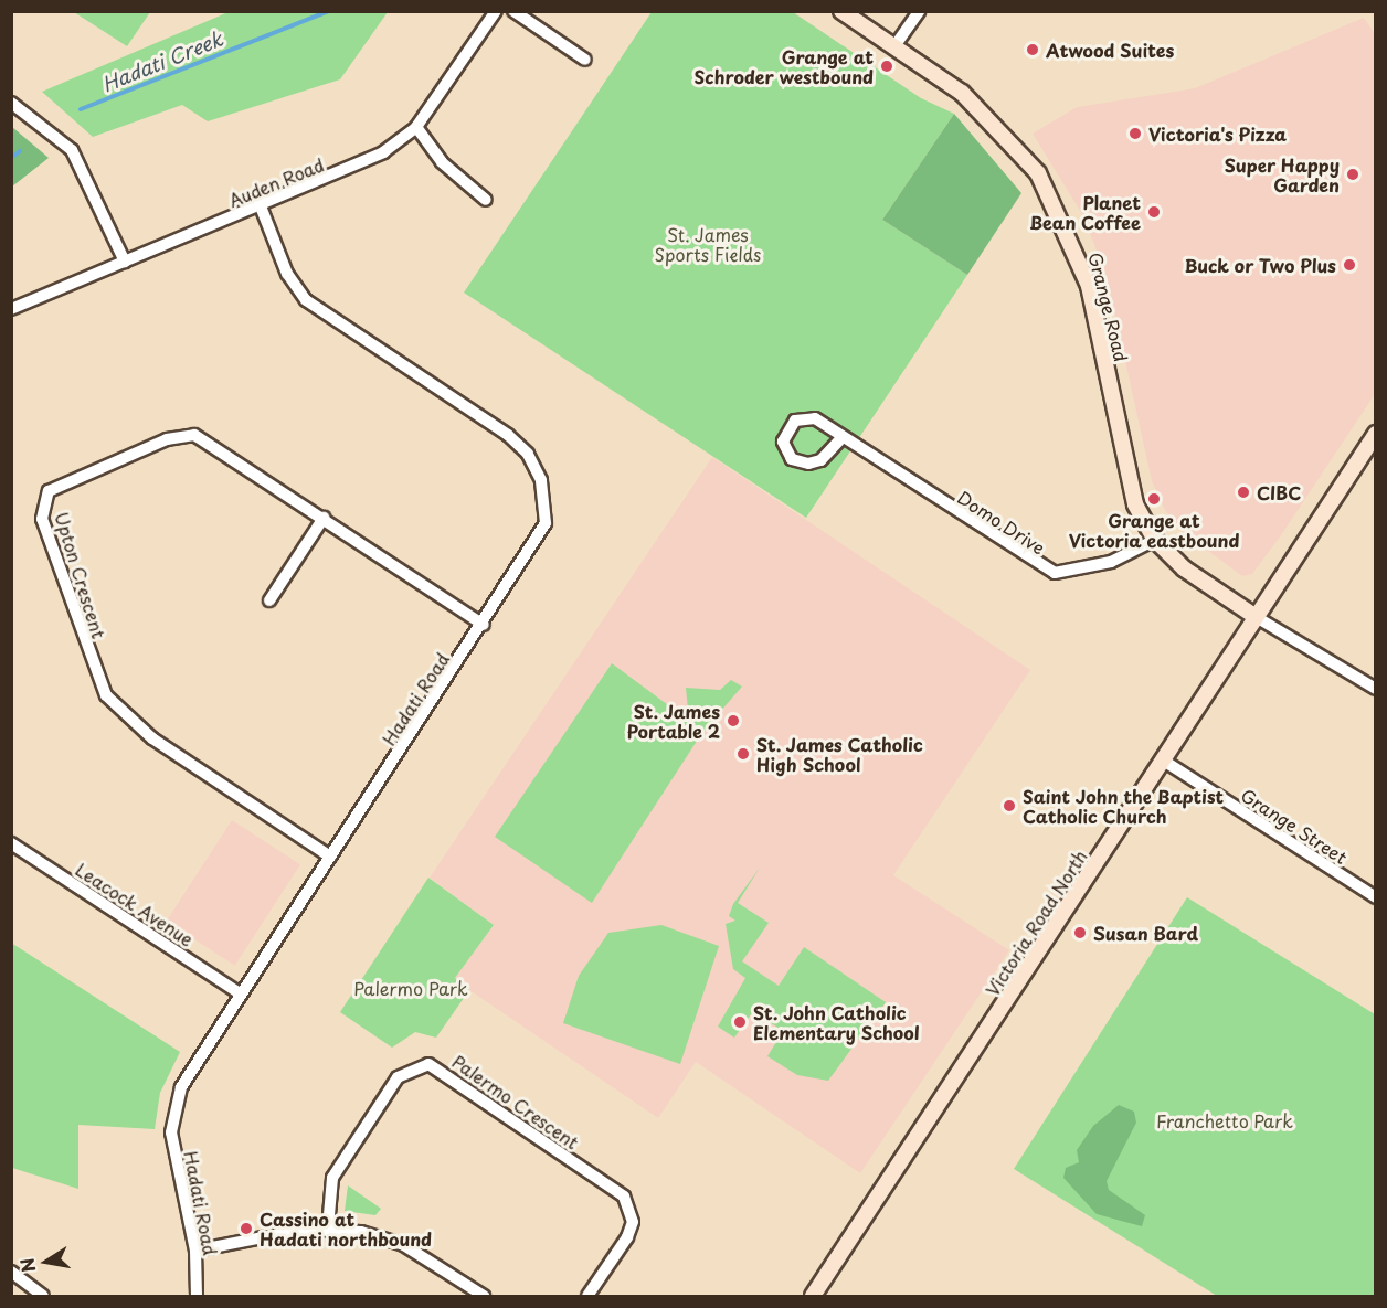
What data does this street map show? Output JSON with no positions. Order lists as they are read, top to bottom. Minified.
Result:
{"streets":{"main road":["Grange Road","Victoria Road North"],"street":["Auden Road","Domo Drive","Upton Crescent","Hadati Road","Grange Street","Leacock Avenue","Palermo Crescent"]},"crossings":[["Auden Road","Hadati Road"],["Grange Road","Domo Drive"],["Grange Road","Victoria Road North"],["Upton Crescent","Hadati Road"],["Hadati Road","Leacock Avenue"],["Grange Street","Victoria Road North"]],"water":["Hadati Creek"],"parks":["St. James Sports Fields","Palermo Park","Franchetto Park"],"places":["Atwood Suites","Grange at Schroder westbound","Victoria's Pizza","Super Happy Garden","Planet Bean Coffee","Buck or Two Plus","CIBC","Grange at Victoria eastbound","St. James Portable 2","St. James Catholic High School","Saint John the Baptist Catholic Church","Susan Bard","St. John Catholic Elementary School","Cassino at Hadati northbound"],"north":"left"}
